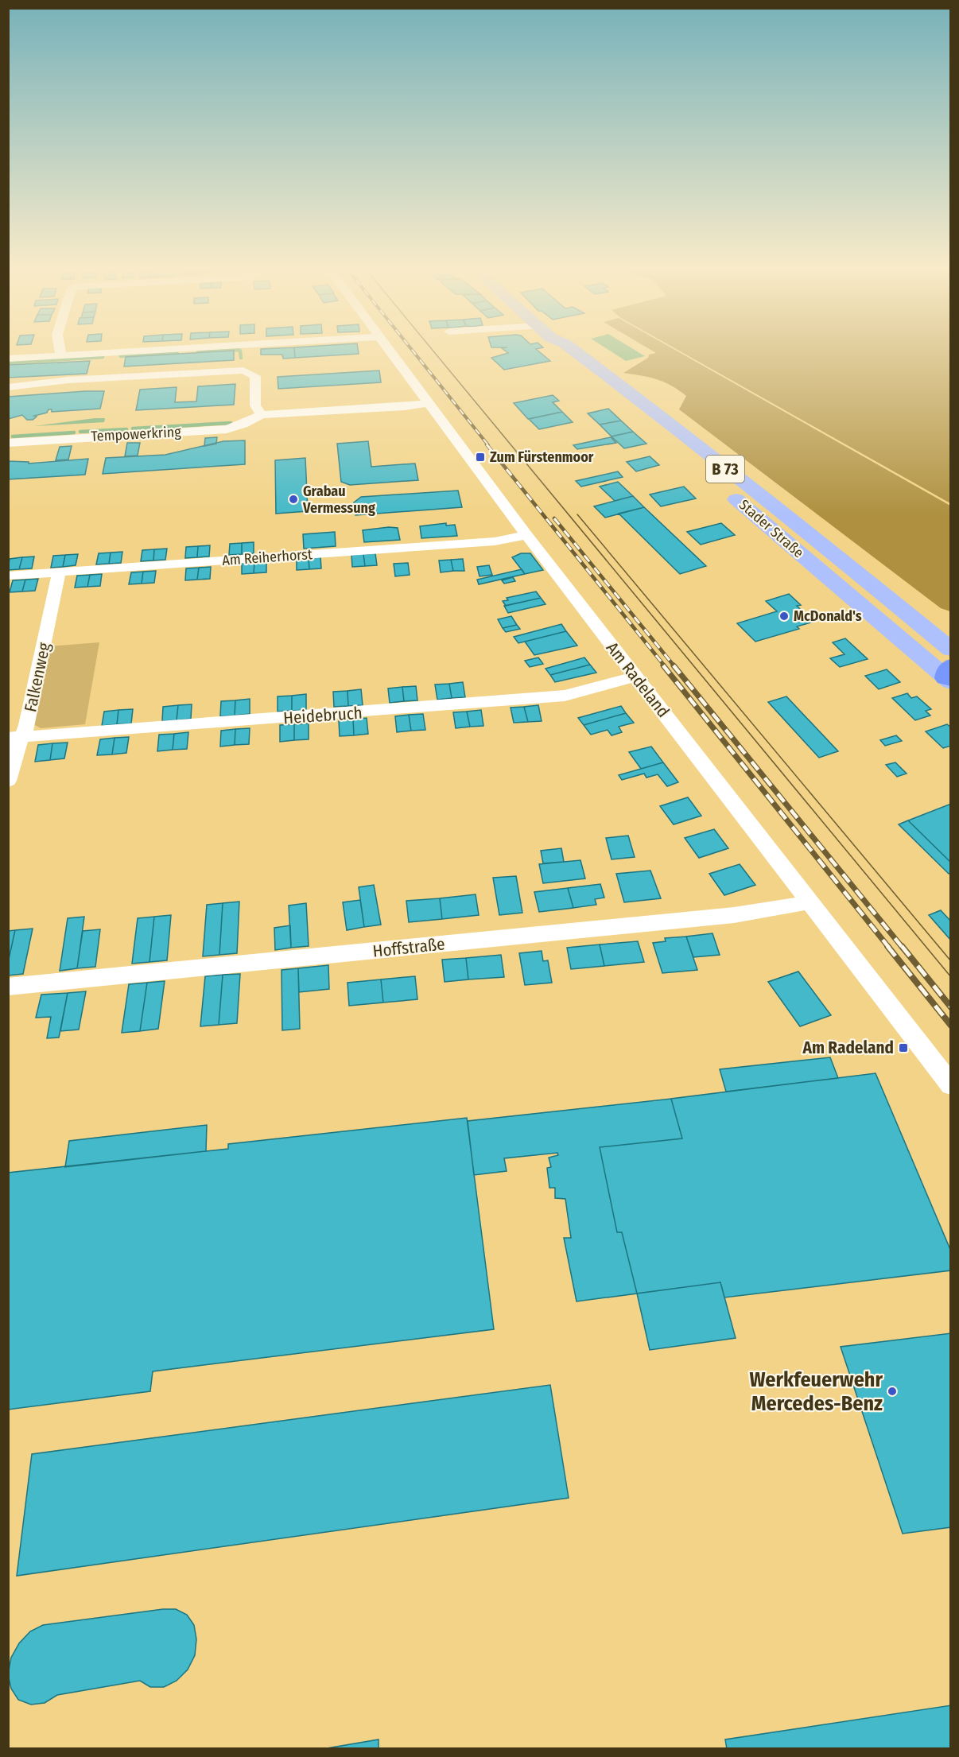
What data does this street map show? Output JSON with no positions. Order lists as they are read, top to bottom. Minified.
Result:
{"streets":{"main road":["B 73","Stader Straße"],"street":["Tempowerkring","Am Reiherhorst","Falkenweg","Am Radeland","Heidebruch","Hoffstraße"]},"crossings":[["Tempowerkring","Am Radeland"],["Am Reiherhorst","Falkenweg"],["Am Reiherhorst","Am Radeland"],["Falkenweg","Heidebruch"],["Am Radeland","Heidebruch"],["Am Radeland","Hoffstraße"]],"places":{"transit":["Zum Fürstenmoor","Am Radeland"],"other":["Grabau Vermessung","McDonald's","Werkfeuerwehr Mercedes-Benz"]}}
